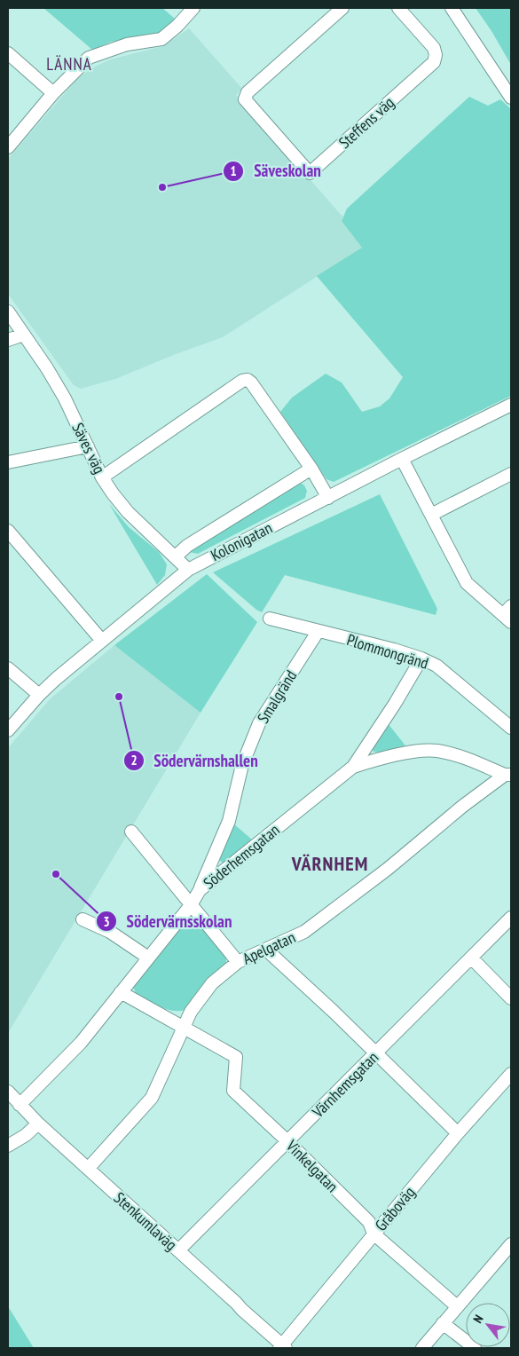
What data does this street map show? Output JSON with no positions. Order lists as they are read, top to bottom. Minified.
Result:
{"streets":{"street":["Steffens väg","Säves väg","Kolonigatan","Plommongränd","Smalgränd","Söderhemsgatan","Apelgatan","Värnhemsgatan","Vinkelgatan","Gråboväg","Stenkumlaväg"]},"crossings":[["Säves väg","Kolonigatan"],["Plommongränd","Smalgränd"],["Smalgränd","Söderhemsgatan"],["Söderhemsgatan","Apelgatan"],["Söderhemsgatan","Stenkumlaväg"],["Apelgatan","Vinkelgatan"],["Apelgatan","Stenkumlaväg"],["Värnhemsgatan","Vinkelgatan"],["Värnhemsgatan","Stenkumlaväg"],["Vinkelgatan","Gråboväg"],["Gråboväg","Stenkumlaväg"]],"districts":["LÄNNA","VÄRNHEM"],"places":["Säveskolan","Södervärnshallen","Södervärnsskolan"],"north":"top left"}
